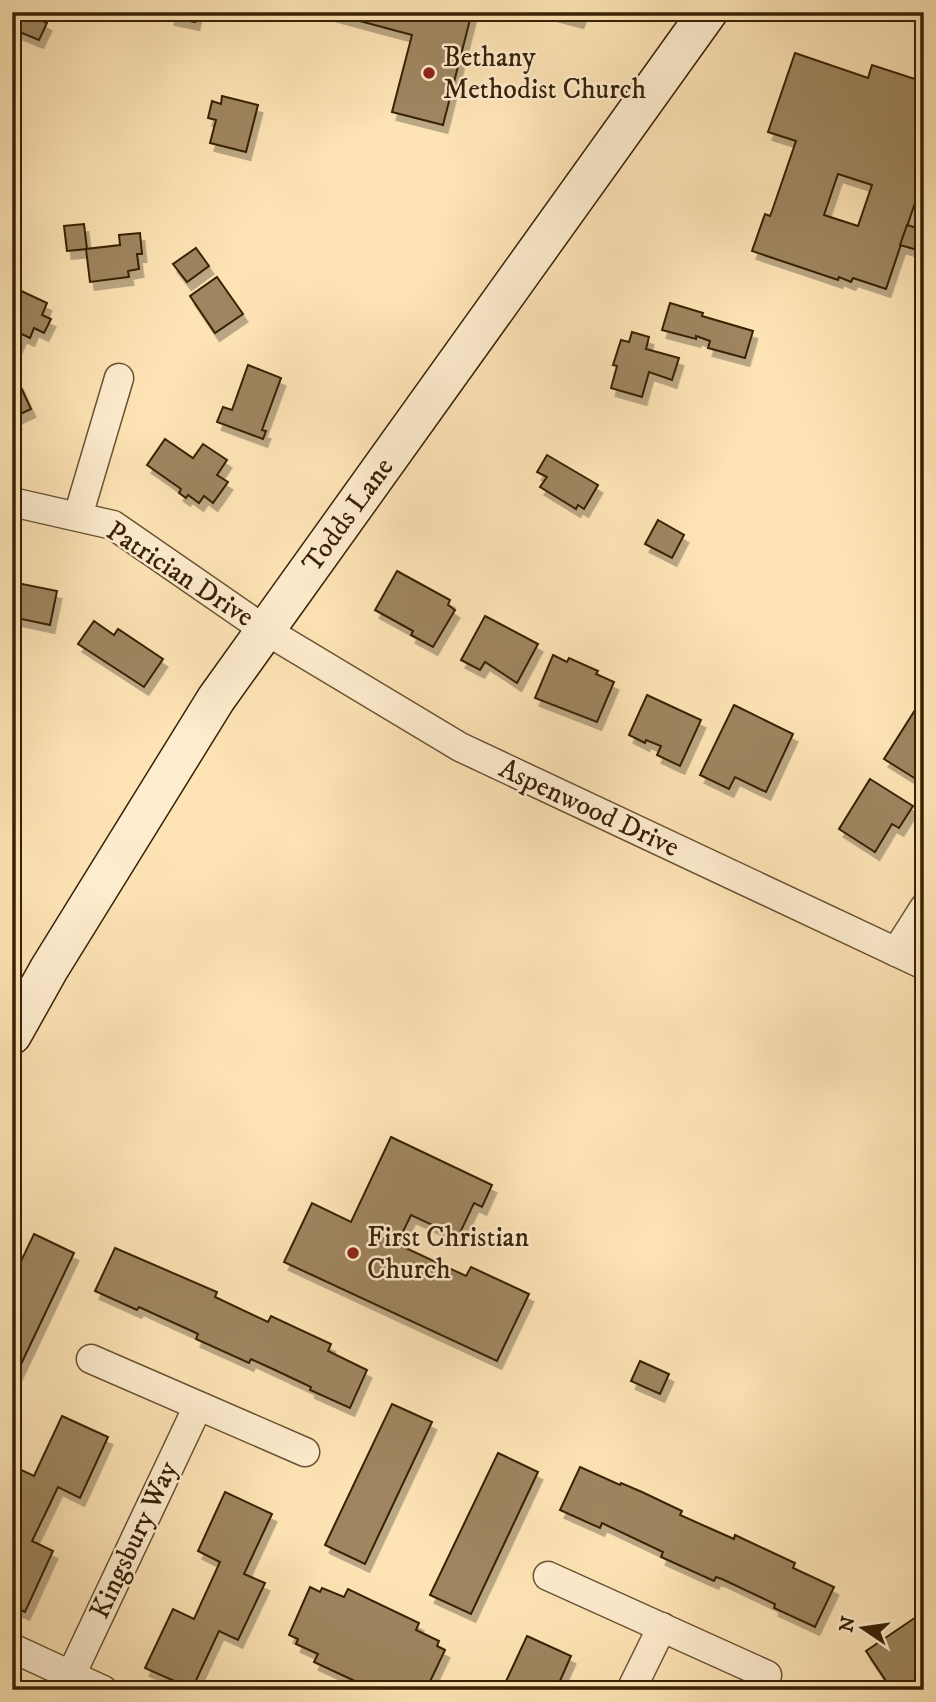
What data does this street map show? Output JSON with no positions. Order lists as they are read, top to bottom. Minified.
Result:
{"streets":{"main road":["Todds Lane"],"street":["Patrician Drive","Aspenwood Drive","Kingsbury Way"]},"crossings":[["Todds Lane","Patrician Drive"],["Todds Lane","Aspenwood Drive"],["Patrician Drive","Aspenwood Drive"]],"places":["Bethany Methodist Church","First Christian Church"],"north":"left"}
